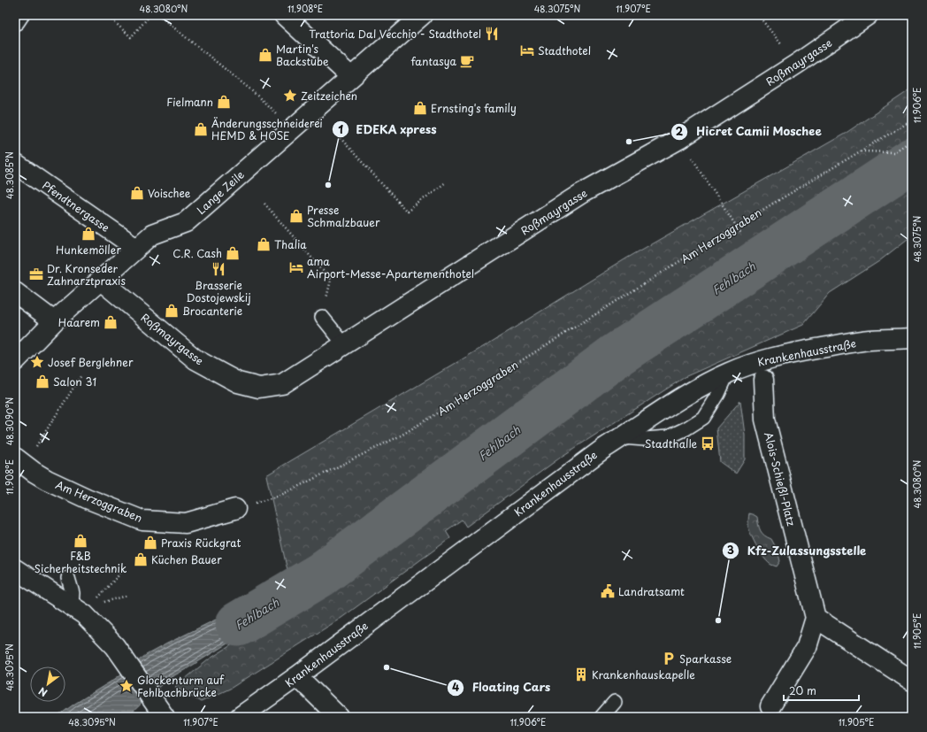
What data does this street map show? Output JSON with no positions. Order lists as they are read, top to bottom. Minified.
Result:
{"streets":{"street":["Roßmayrgasse","Lange Zeile","Pfendtnergasse","Am Herzoggraben","Krankenhausstraße","Alois-Schießl-Platz"]},"crossings":[["Roßmayrgasse","Lange Zeile"],["Lange Zeile","Pfendtnergasse"]],"water":["Fehlbach"],"places":{"restaurant":["Trattoria Dal Vecchio - Stadthotel","Brasserie Dostojewskij"],"hotel":["Stadthotel","ama Airport-Messe-Apartementhotel"],"shop":["Martin's Backstube","Fielmann","Ernsting's family","Änderungsschneiderei HEMD & HOSE","Voischee","Presse Schmalzbauer","Hunkemöller","Thalia","C.R. Cash","Brocanterie","Haarem","Salon 31","F&B Sicherheitstechnik","Praxis Rückgrat","Küchen Bauer"],"cafe":["fantasya"],"place":["Zeitzeichen","Josef Berglehner","Glockenturm auf Fehlbachbrücke"],"other":["Hicret Camii Moschee","EDEKA xpress","Kfz-Zulassungsstelle","Floating Cars"],"office":["Dr. Kronseder Zahnarztpraxis"],"bus stop":["Stadthalle"],"public building":["Landratsamt"],"parking":["Sparkasse"],"building":["Krankenhauskapelle"]},"scale_bar":"20 m","north":"bottom left","coordinates":["48.3080°N","11.908°E","48.3075°N","11.907°E","11.906°E","48.3085°N","48.3090°N","11.905°E","48.3095°N"]}
